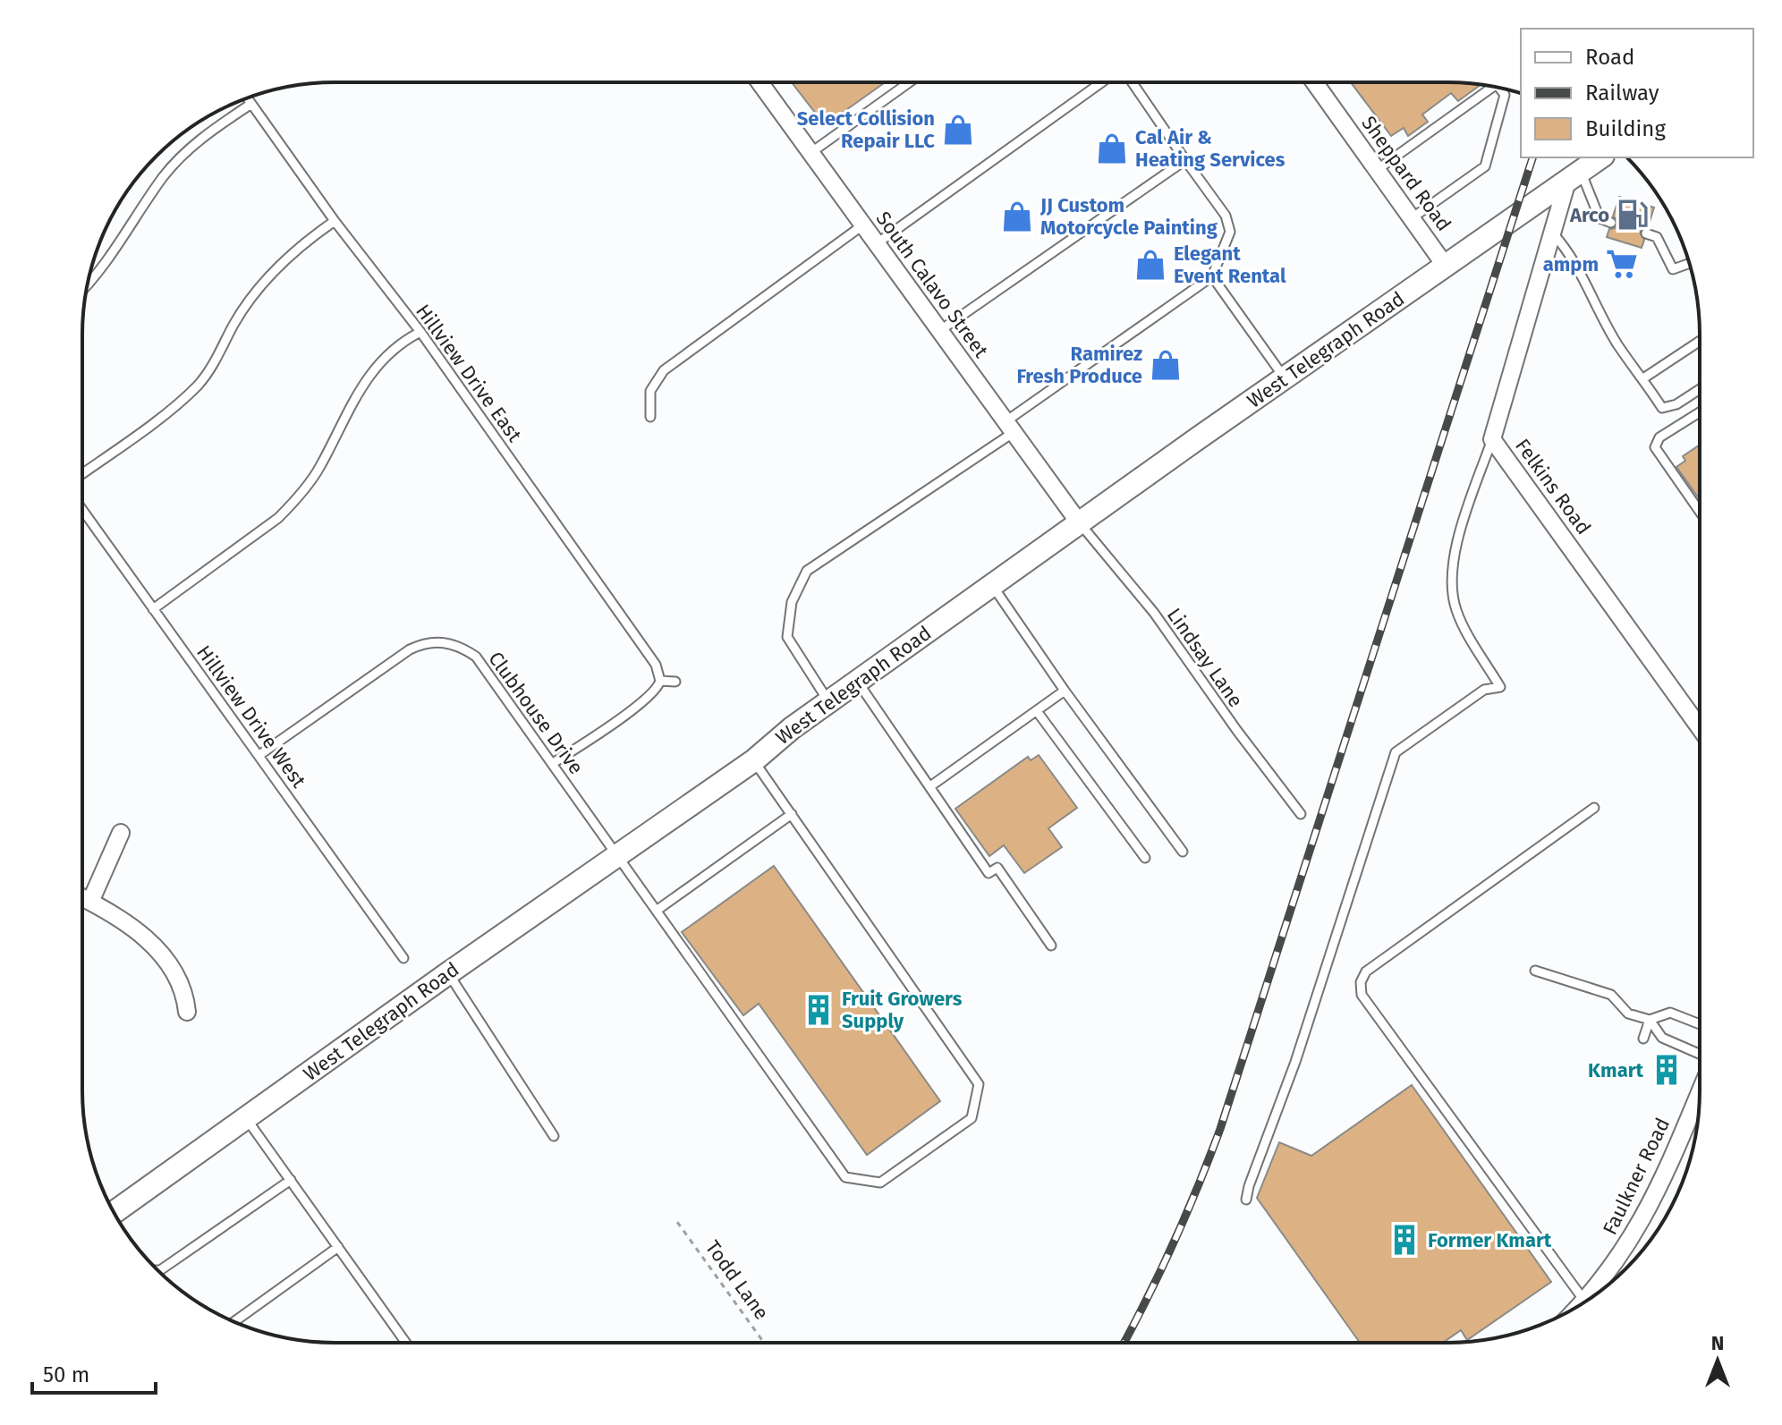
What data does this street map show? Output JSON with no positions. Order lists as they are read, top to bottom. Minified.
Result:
{"streets":{"main road":["West Telegraph Road"],"street":["Sheppard Road","South Calavo Street","Felkins Road","Faulkner Road"],"lane":["Hillview Drive East","Lindsay Lane","Clubhouse Drive","Hillview Drive West"],"path":["Todd Lane"]},"crossings":[["Sheppard Road","West Telegraph Road"],["South Calavo Street","West Telegraph Road"],["South Calavo Street","Lindsay Lane"],["West Telegraph Road","Felkins Road"],["West Telegraph Road","Lindsay Lane"],["West Telegraph Road","Clubhouse Drive"],["Clubhouse Drive","Hillview Drive West"]],"places":{"shop":["Select Collision Repair LLC","Cal Air & Heating Services","JJ Custom Motorcycle Painting","Elegant Event Rental","Ramirez Fresh Produce"],"fuel station":["Arco"],"supermarket":["ampm"],"building":["Fruit Growers Supply","Kmart","Former Kmart"]},"legend":["Road","Railway","Building"],"scale_bar":"50 m","north":"top"}
